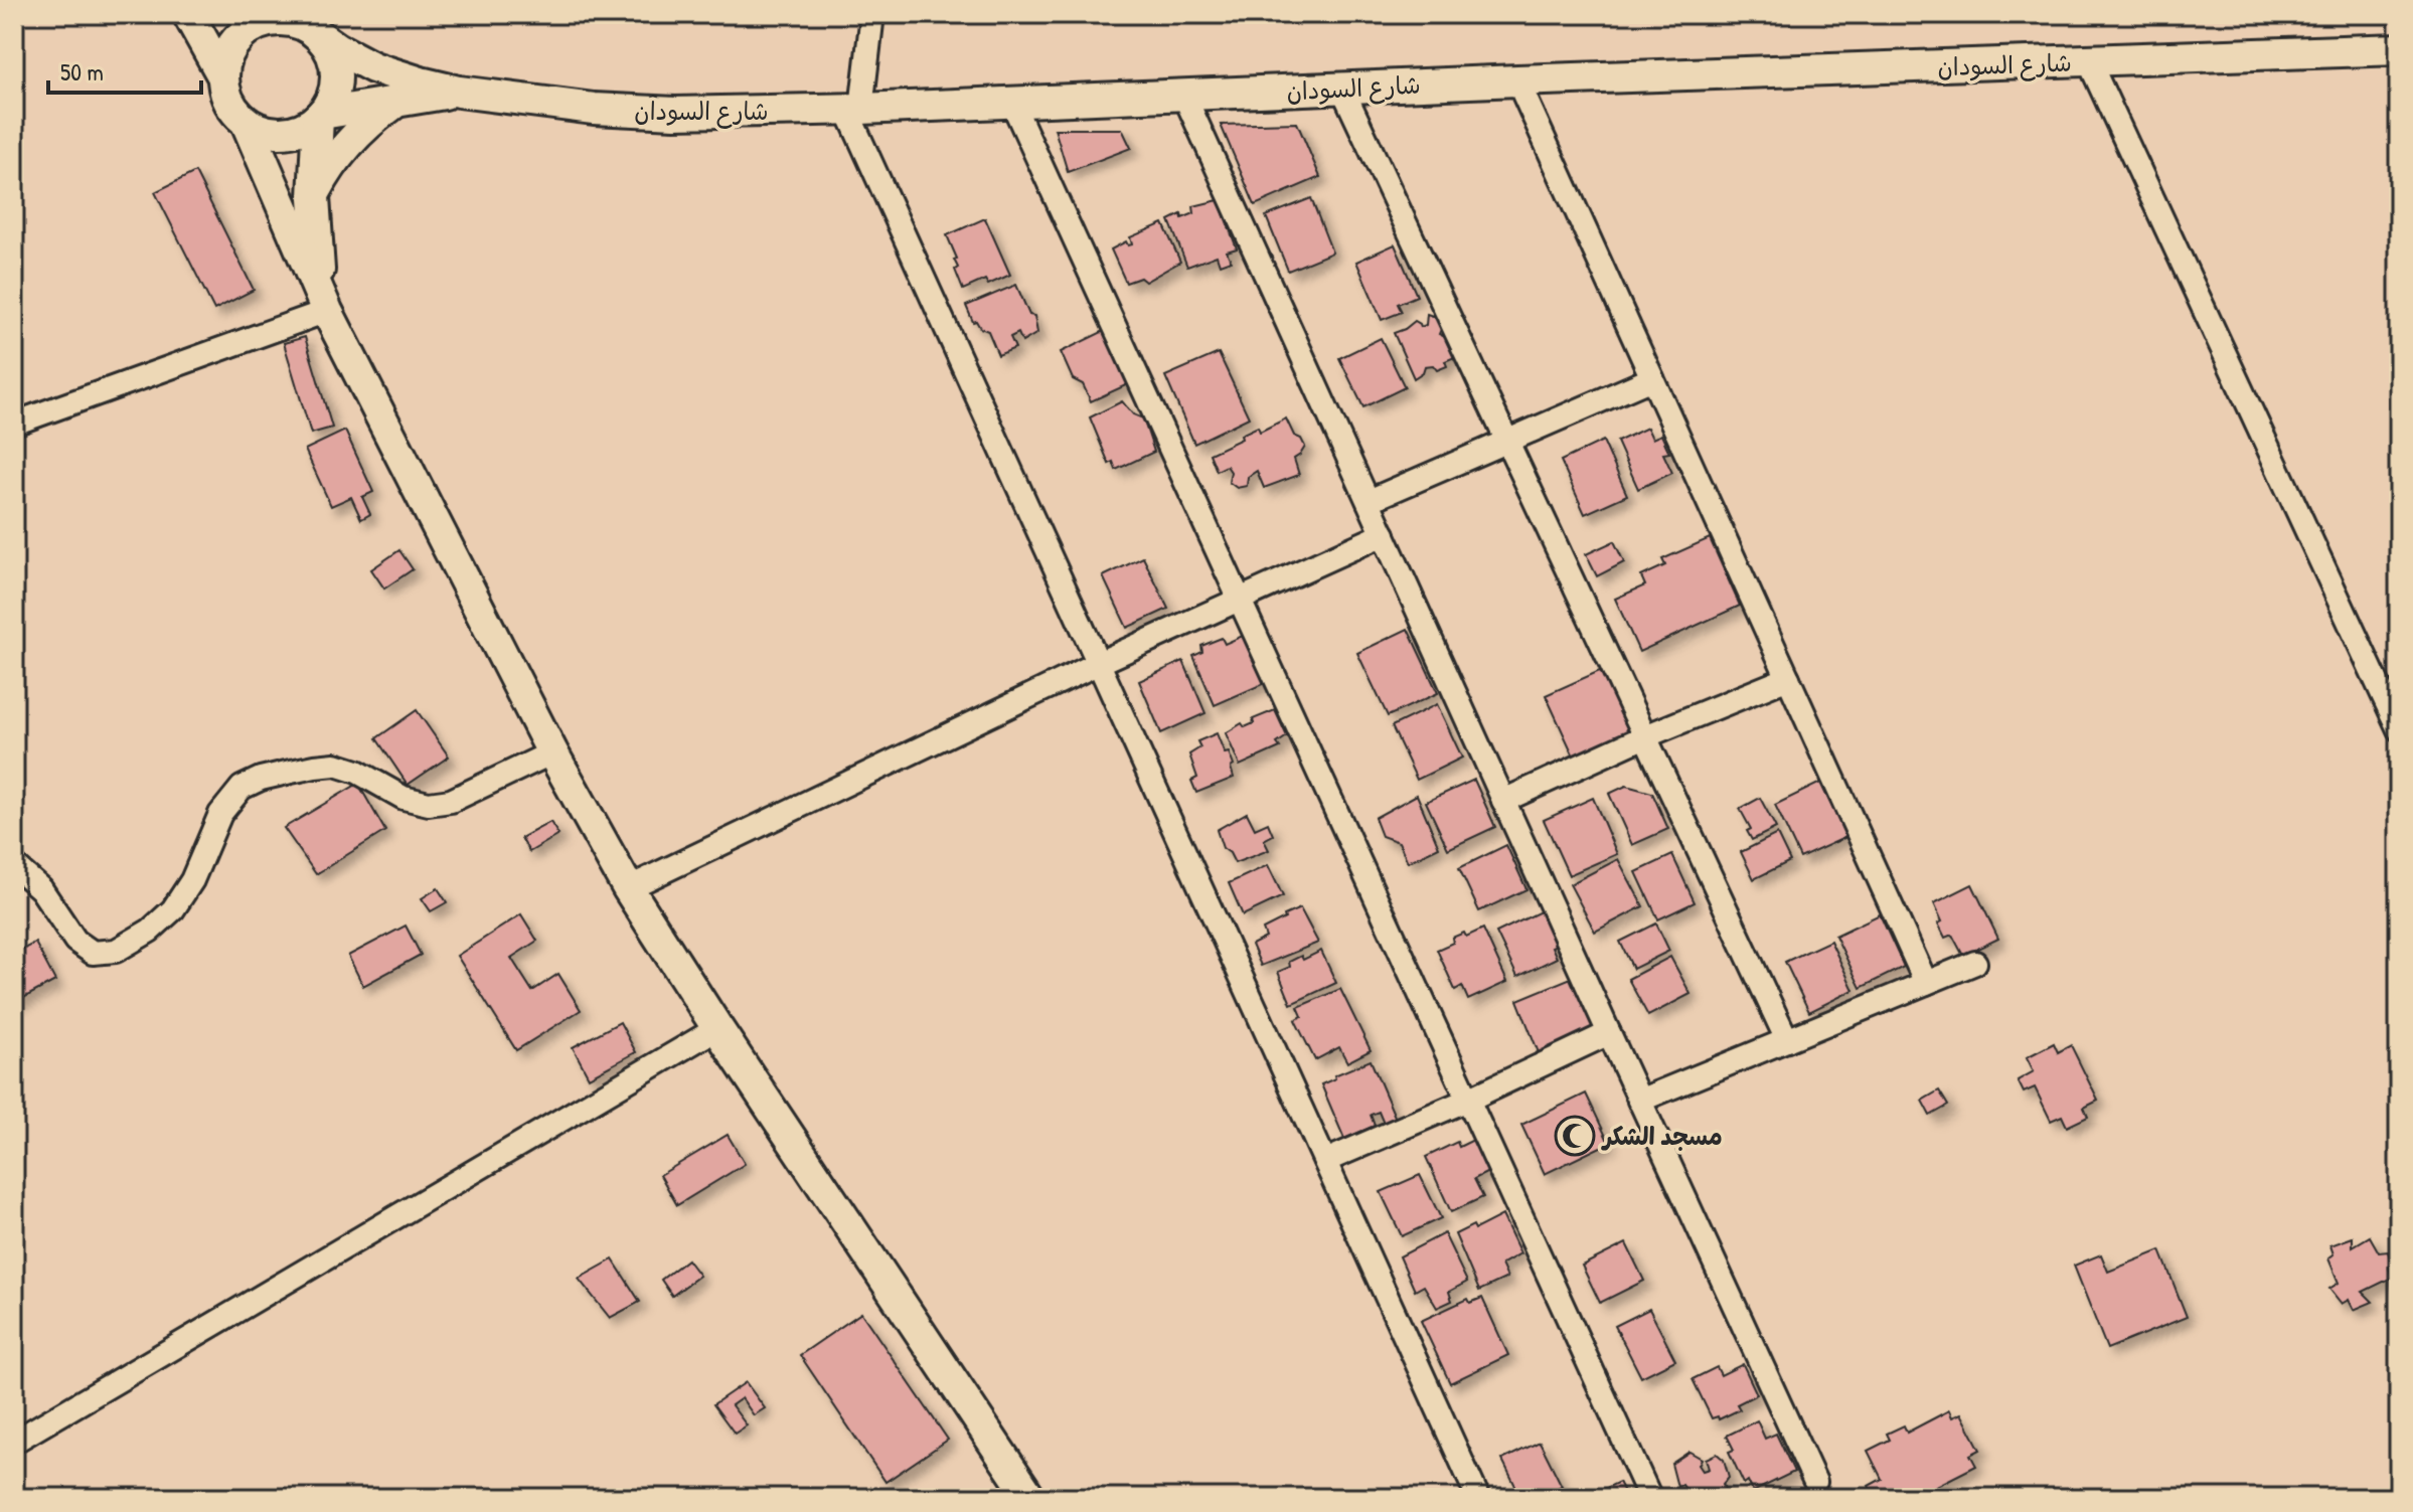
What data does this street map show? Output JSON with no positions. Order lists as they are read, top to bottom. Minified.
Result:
{"streets":{"main road":["شارع السودان"]},"places":{"mosque":["مسجد الشكر"]},"scale_bar":"50 m"}
